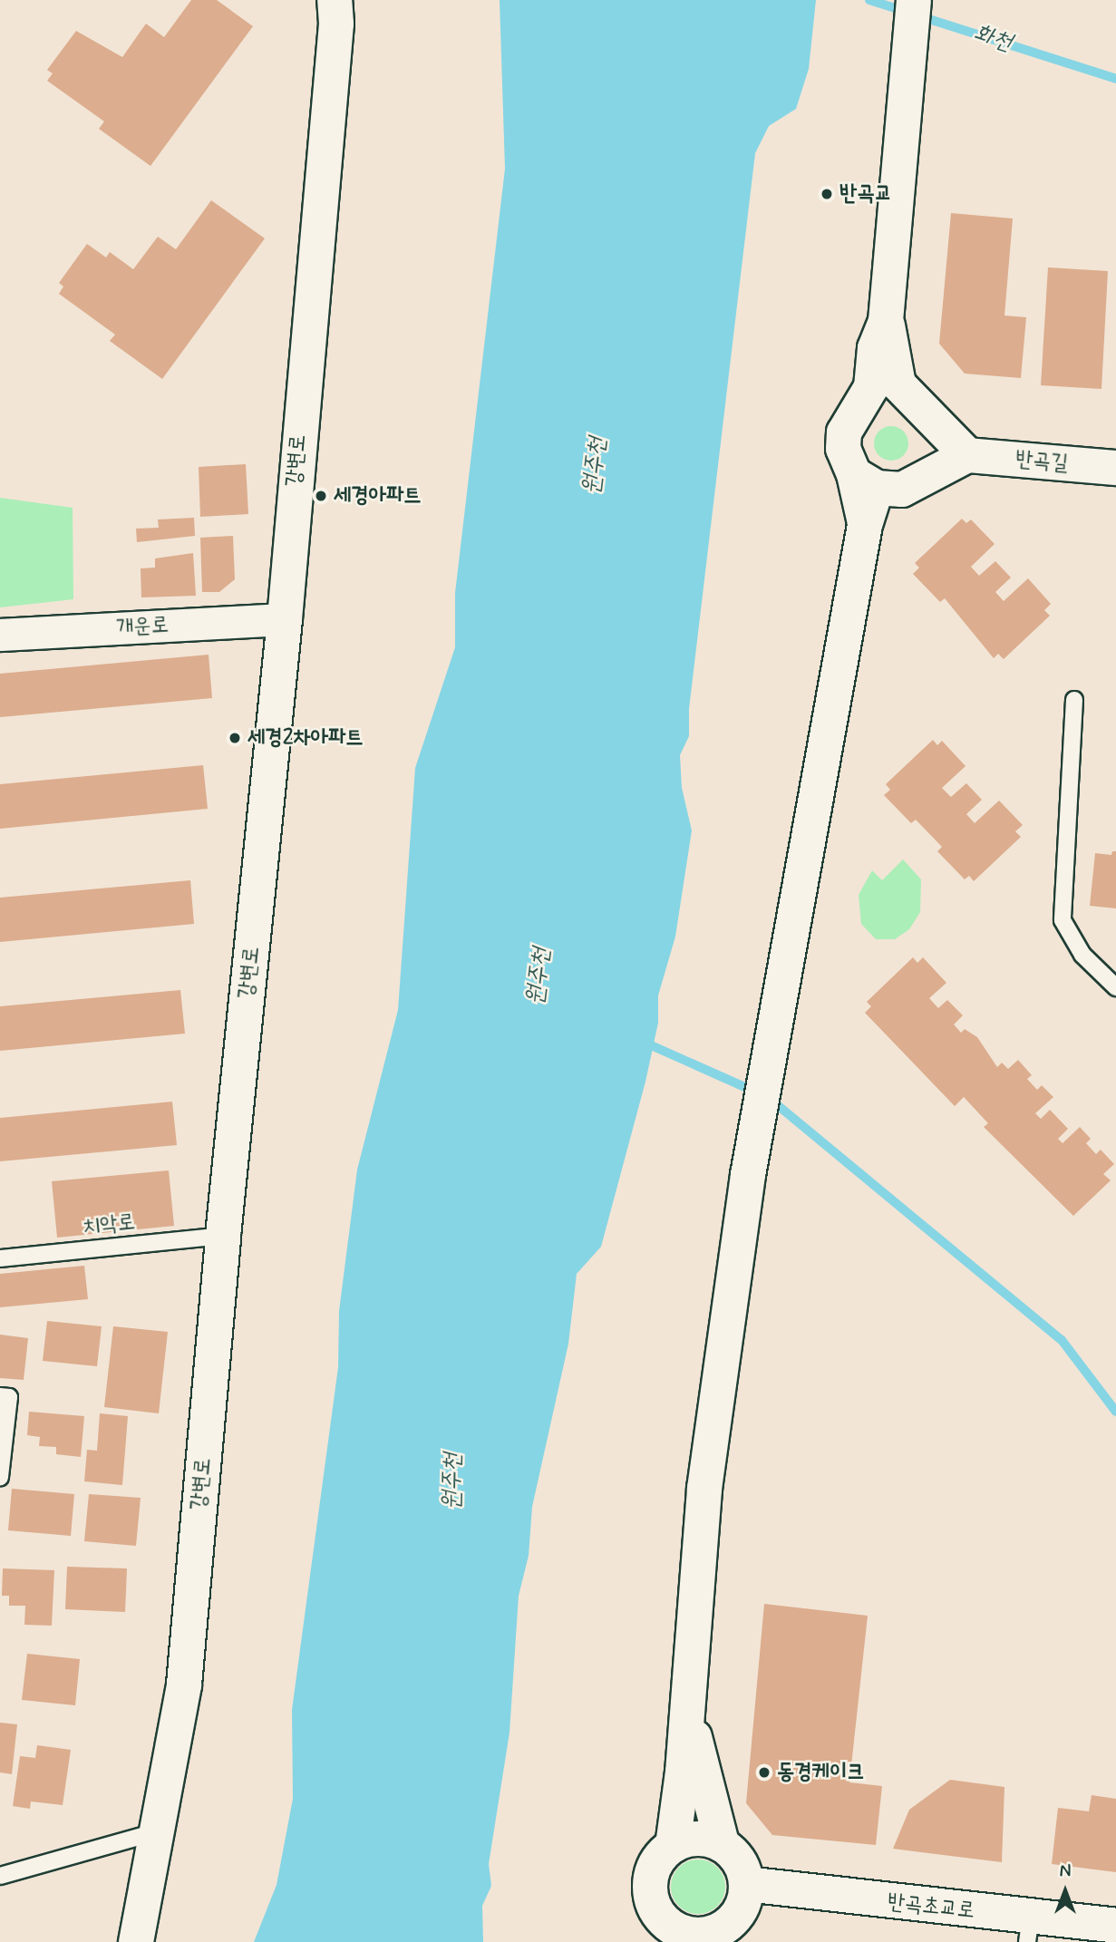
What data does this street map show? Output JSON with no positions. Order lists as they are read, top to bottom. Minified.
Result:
{"streets":{"street":["강변로","반곡길","개운로","반곡초교로"],"lane":["치악로"]},"crossings":[["강변로","개운로"],["강변로","치악로"]],"water":["화천","원주천"],"places":["반곡교","세경아파트","세경2차아파트","동경케이크"],"north":"top"}
